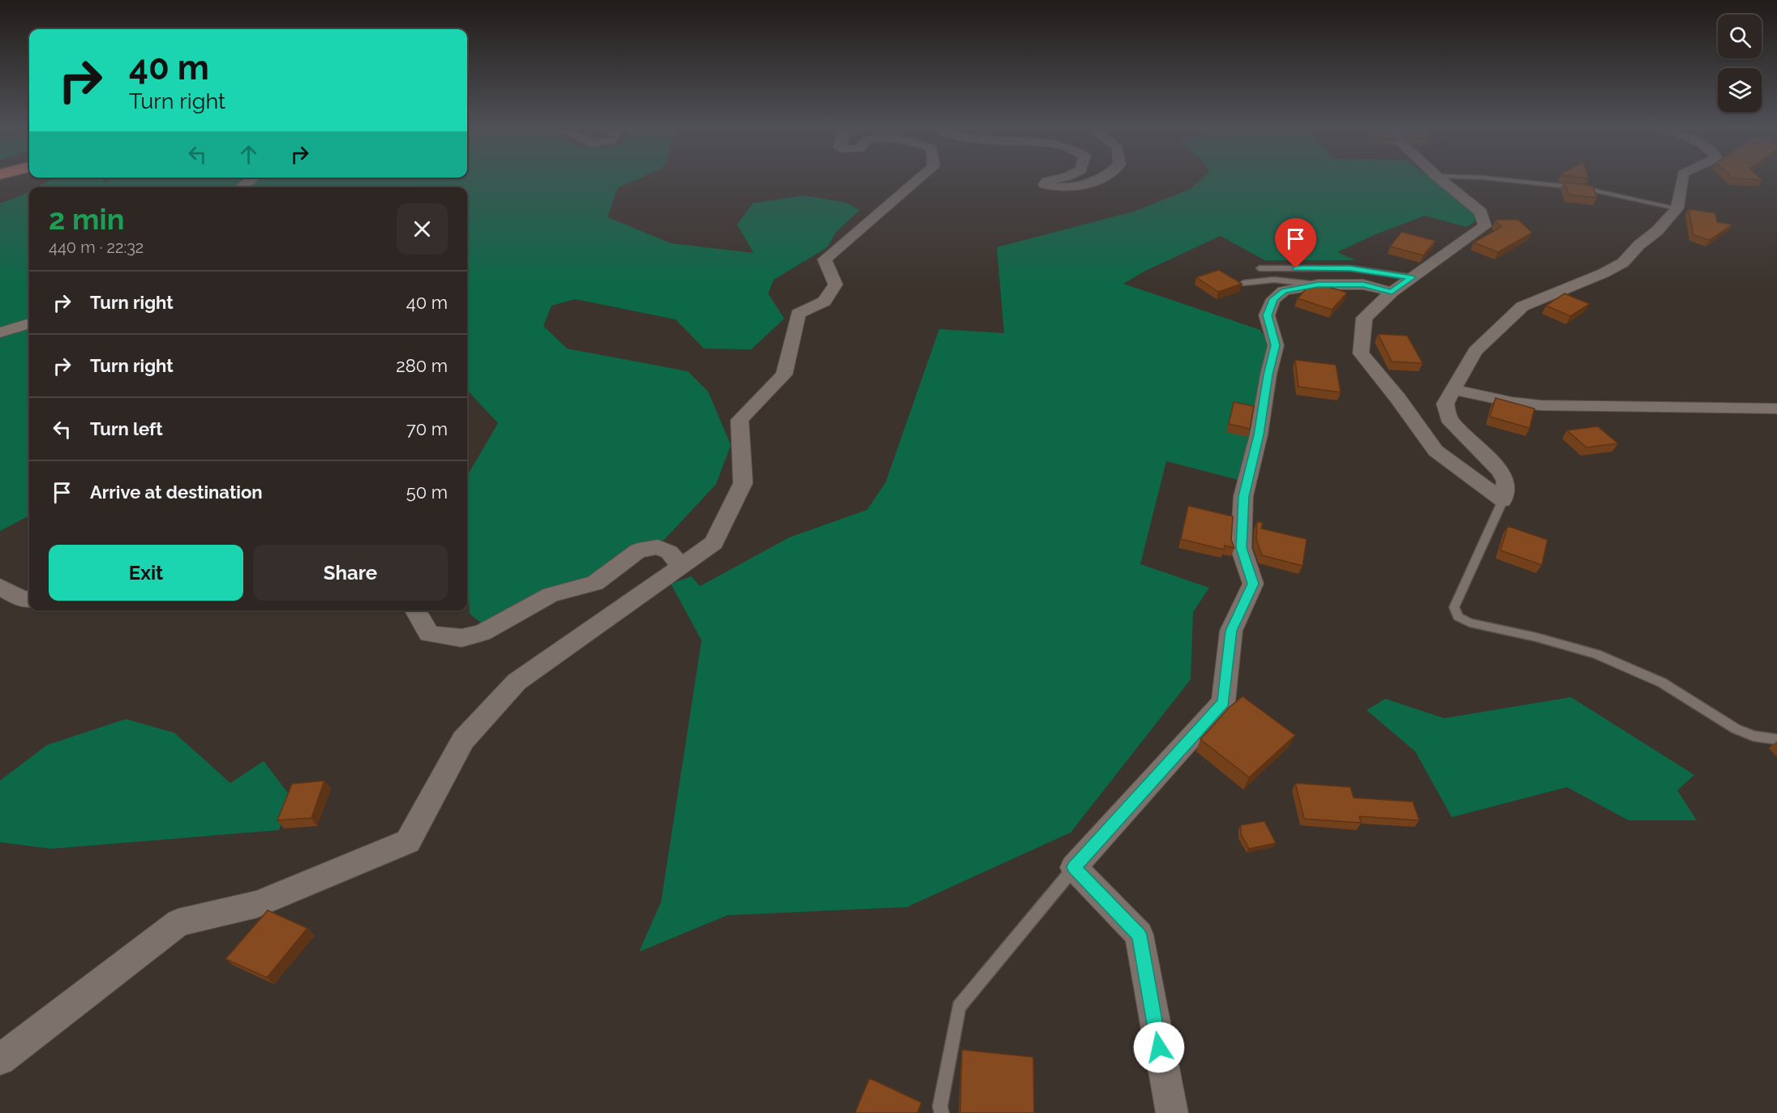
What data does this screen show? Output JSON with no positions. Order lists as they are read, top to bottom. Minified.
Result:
{"page":{"turn":["40 m","Turn right"],"heading":["2 min","440 m · 22:32"],"list":[{"name":"Turn right","value":"40 m"},{"name":"Turn right","value":"280 m"},{"name":"Turn left","value":"70 m"},{"name":"Arrive at destination","value":"50 m"}],"buttons":["Exit","Share"]}}
